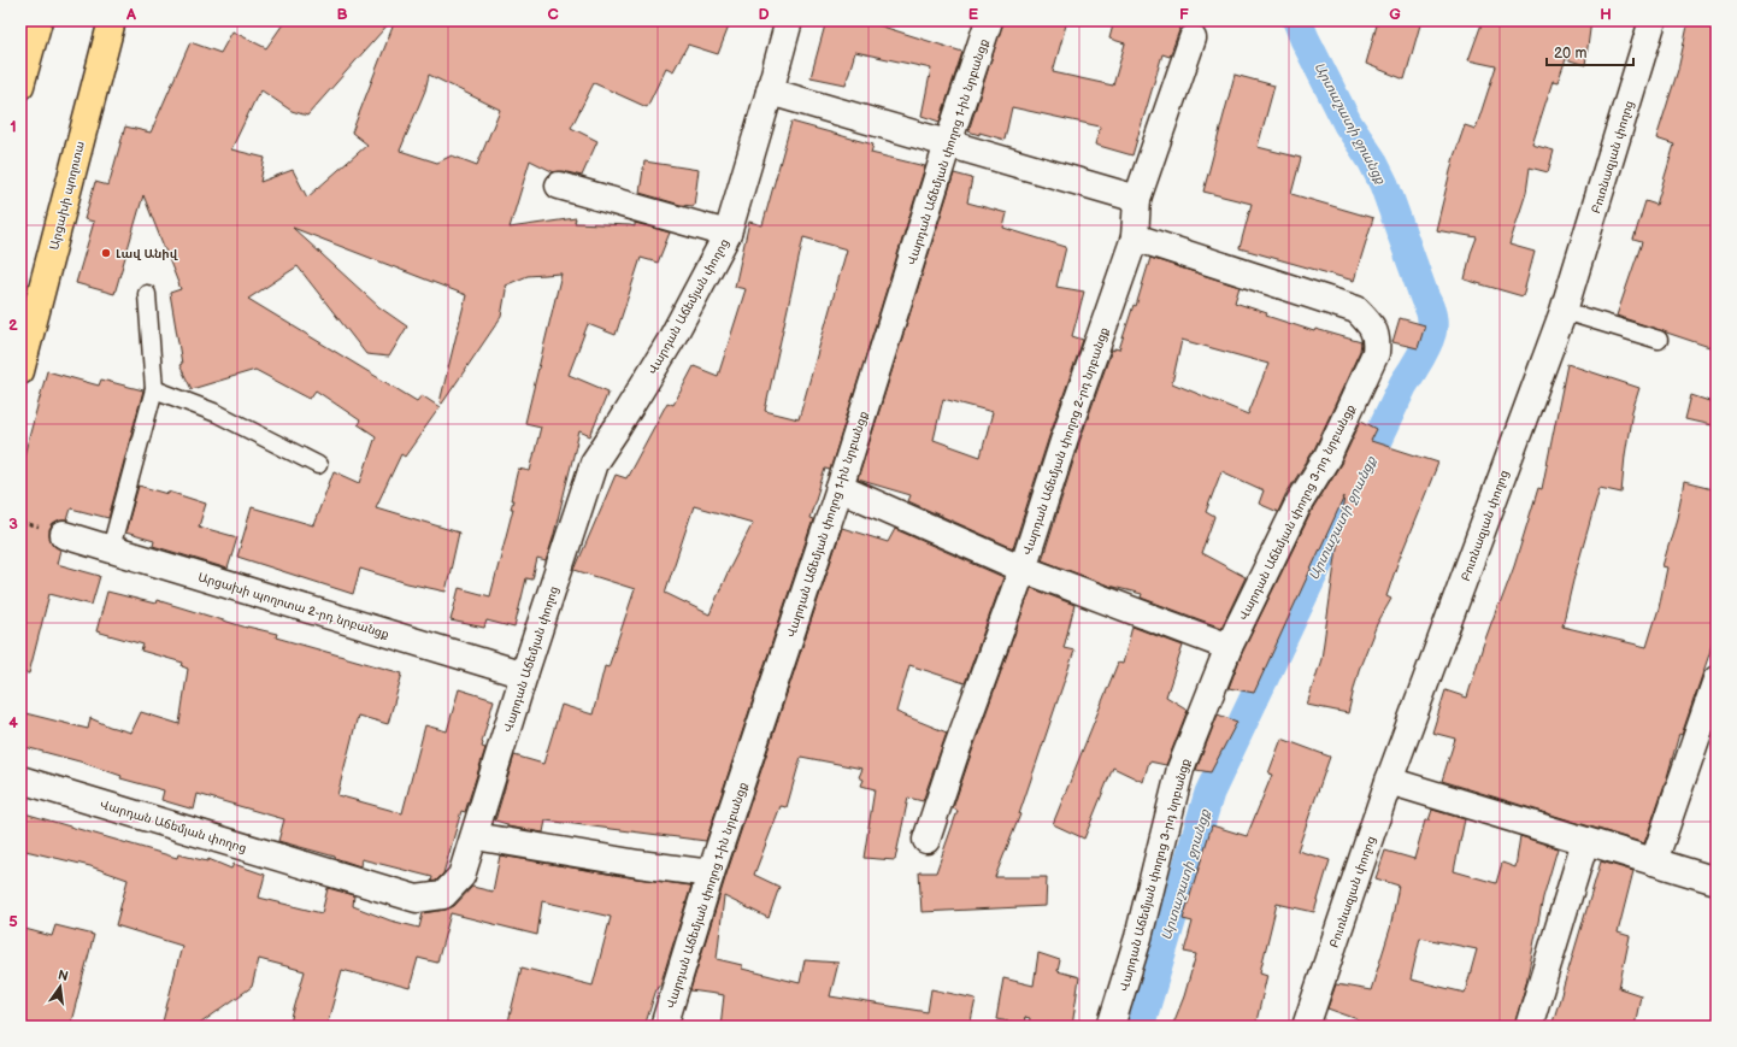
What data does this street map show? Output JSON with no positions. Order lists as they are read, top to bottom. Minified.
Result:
{"streets":{"main road":["Արցախի պողոտա"],"street":["Վարդան Աճեմյան փողոց 1-ին նրբանցք","Բուռնազյան փողոց","Վարդան Աճեմյան փողոց","Վարդան Աճեմյան փողոց 2-րդ նրբանցք","Վարդան Աճեմյան փողոց 3-րդ նրբանցք","Արցախի պողոտա 2-րդ նրբանցք"]},"crossings":[["Վարդան Աճեմյան փողոց","Արցախի պողոտա 2-րդ նրբանցք"],["Վարդան Աճեմյան փողոց 2-րդ նրբանցք","Վարդան Աճեմյան փողոց 3-րդ նրբանցք"]],"water":["Արտաշատի ջրանցք"],"places":["Լավ Անիվ"],"scale_bar":"20 m","north":"top","grid":{"columns":["A","B","C","D","E","F","G","H"],"rows":["1","2","3","4","5"]}}
